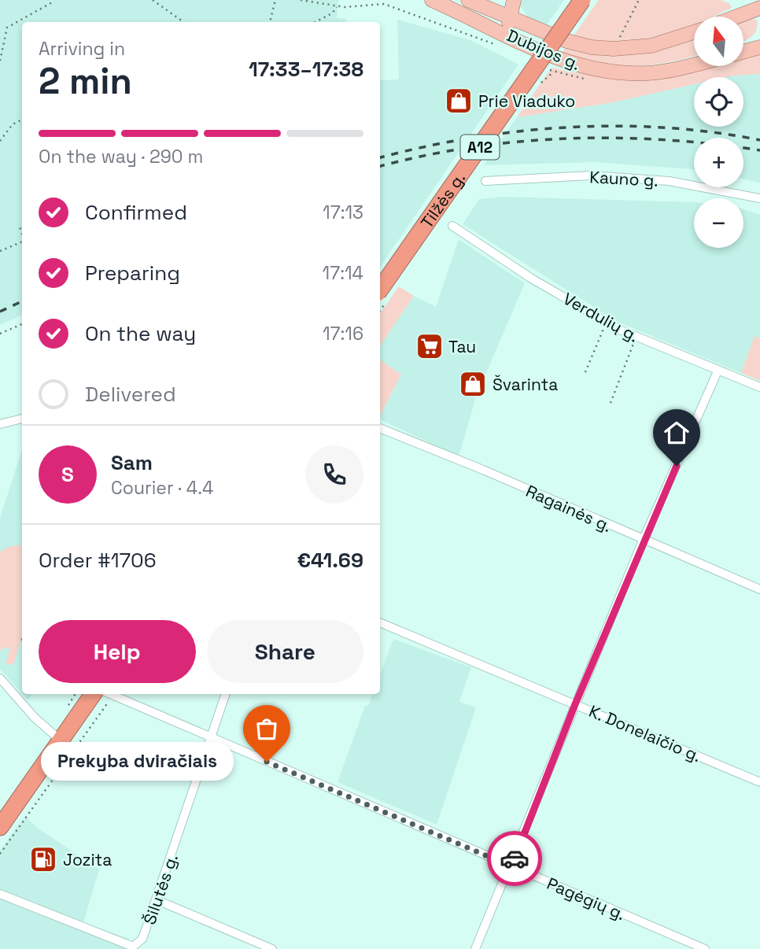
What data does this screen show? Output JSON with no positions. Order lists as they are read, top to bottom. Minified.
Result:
{"streets":{"highway":["A12","Tilžės g."],"main road":["Dubijos g."],"street":["Kauno g.","Verdulių g.","Ragainės g.","K. Donelaičio g.","Šilutės g.","Pagėgių g."]},"crossings":[["Šilutės g.","Pagėgių g."]],"places":{"shop":["Prie Viaduko","Švarinta"],"supermarket":["Tau"],"other":["Prekyba dviračiais"],"fuel station":["Jozita"]},"north":"top","page":{"map_buttons":["+","−"],"heading":["2 min","Arriving in","17:33–17:38"],"panel":["Sam","Courier · 4.4","Order #1706","€41.69"],"bar":"On the way · 290 m","list":[["Confirmed","17:13"],["Preparing","17:14"],["On the way","17:16"],"Delivered"],"round":"S","buttons":["Help","Share"],"bubble":"Prekyba dviračiais"}}
